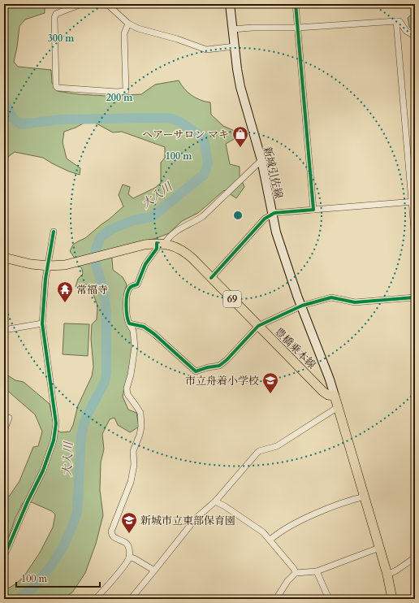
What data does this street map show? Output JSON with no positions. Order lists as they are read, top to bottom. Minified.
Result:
{"streets":{"main road":["新城引佐線","69","豊橋乗本線"]},"crossings":[["新城引佐線","豊橋乗本線"]],"water":["大入川"],"places":{"shop":["ヘアーサロン マキ"],"temple":["常福寺"],"school or university":["市立舟着小学校","新城市立東部保育園"]},"scale_bar":"100 m","rings":["300 m","200 m","100 m"]}
